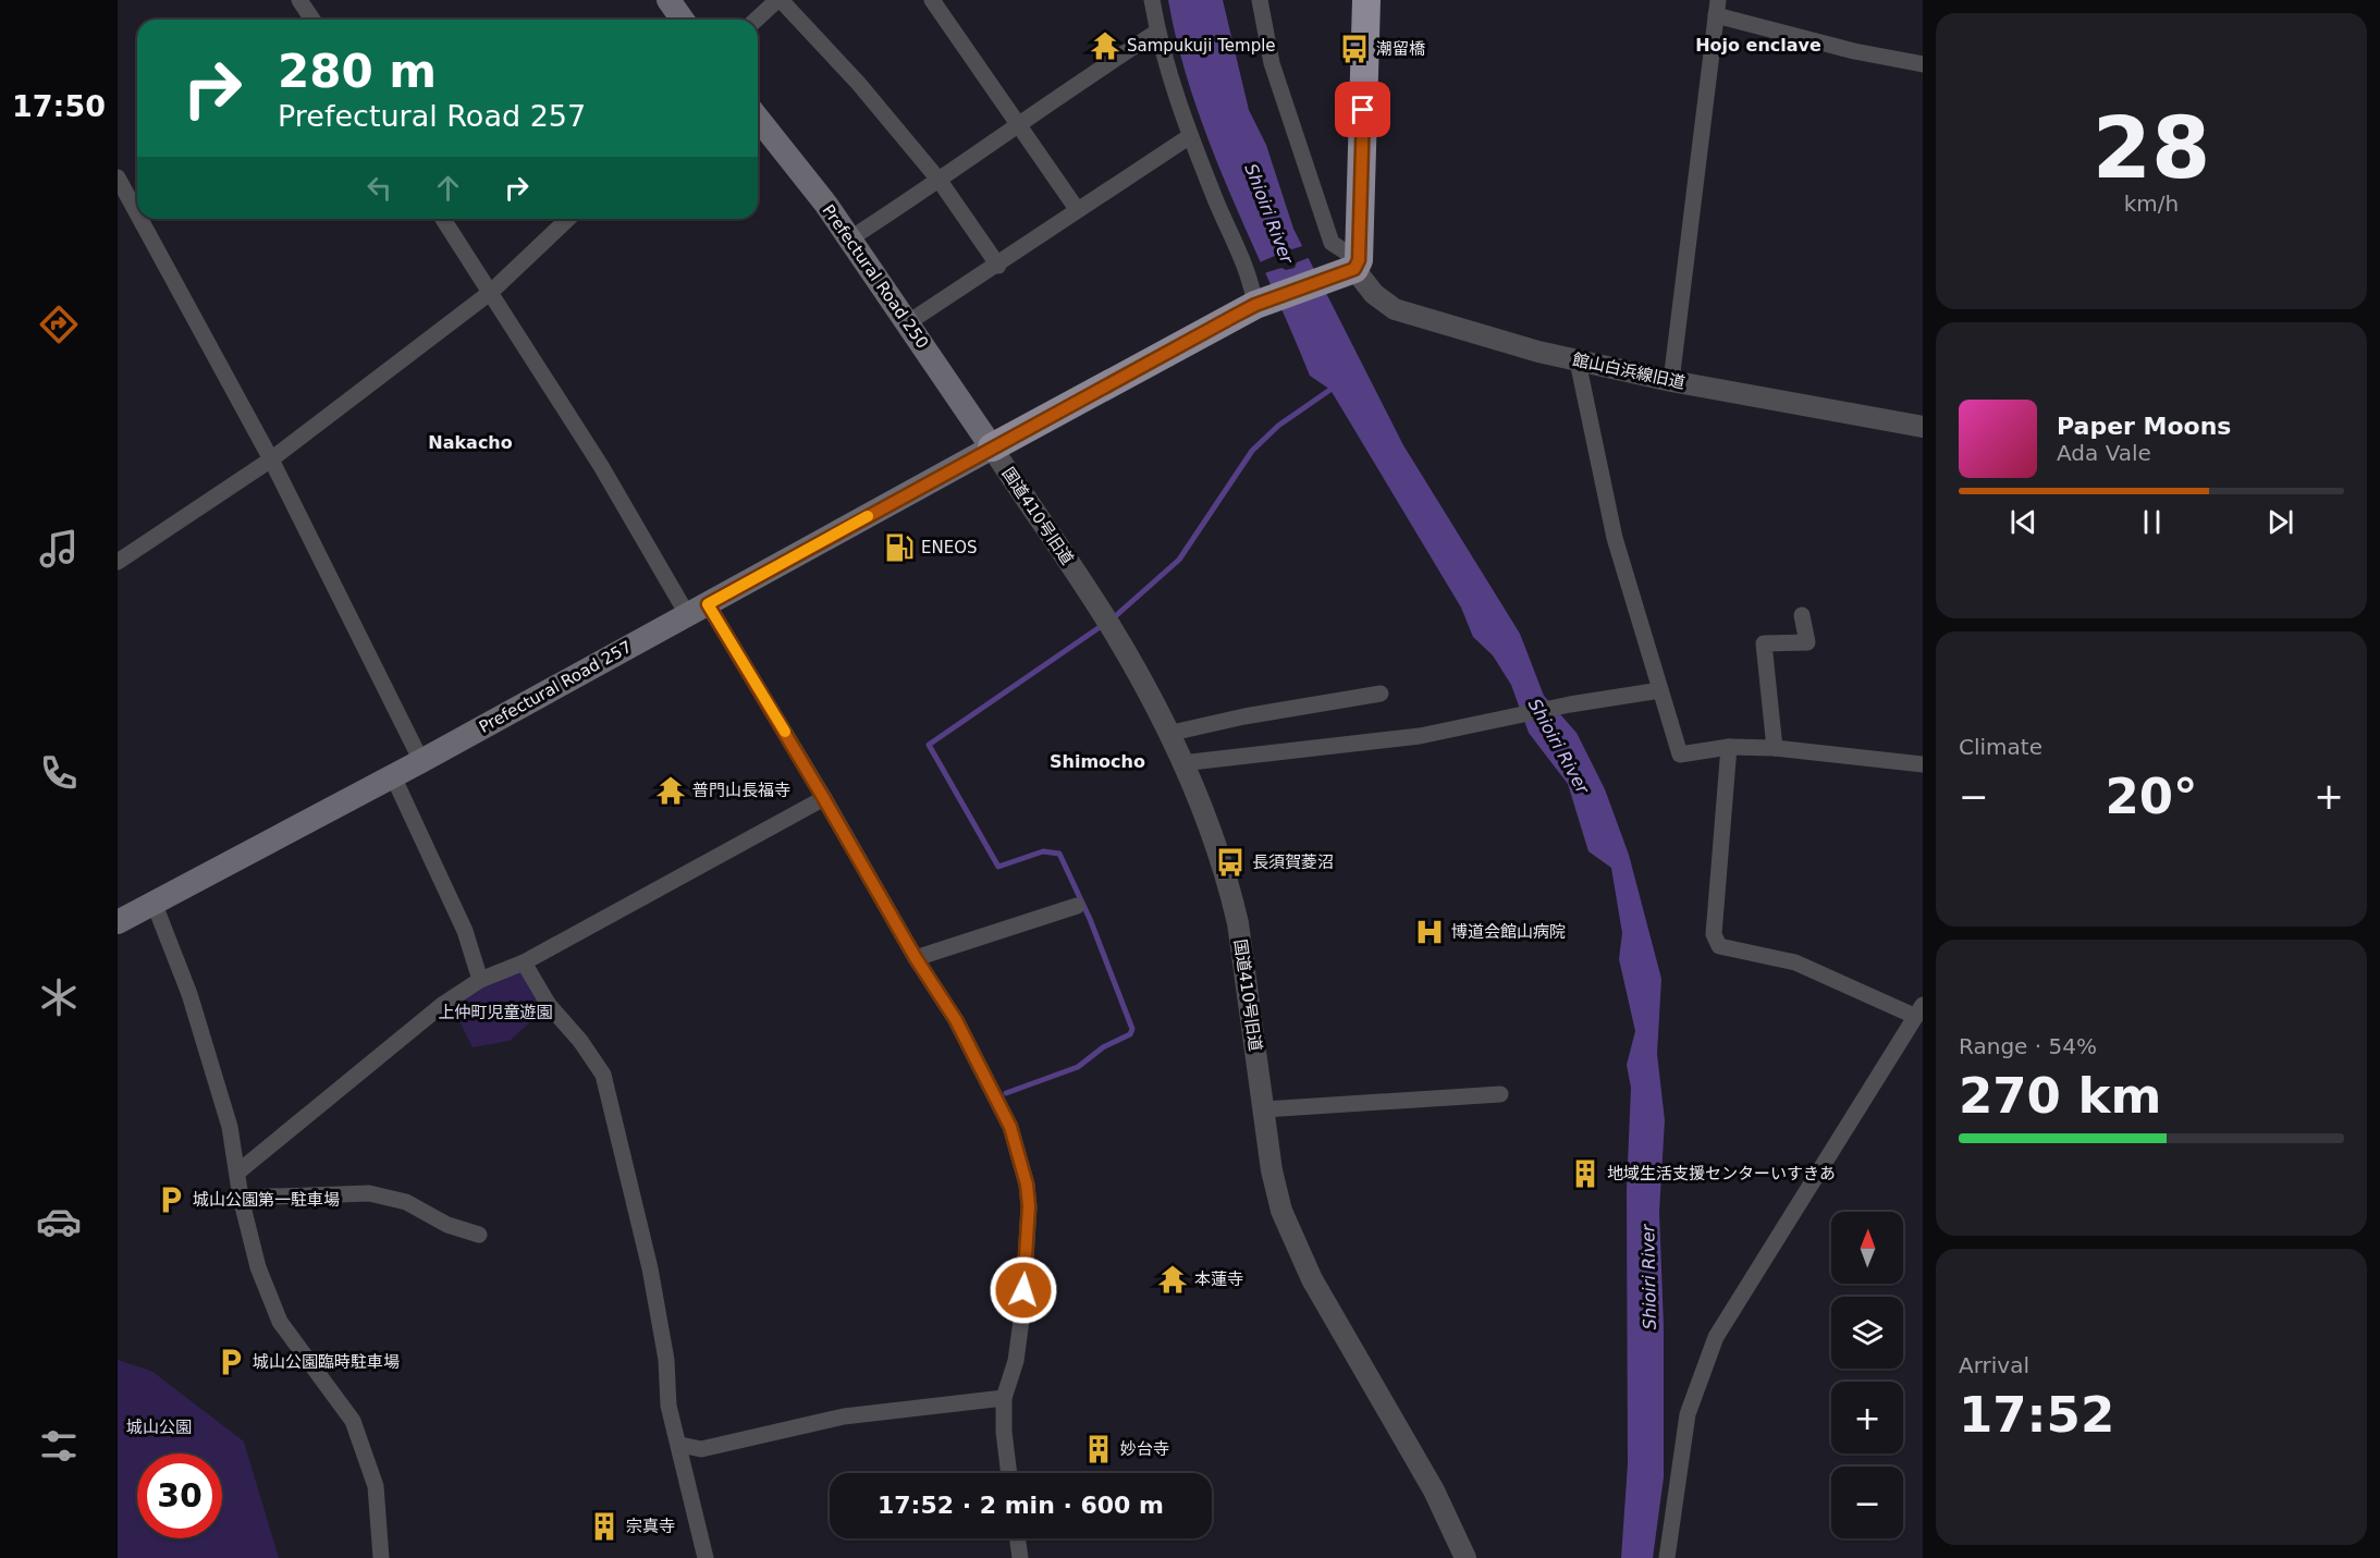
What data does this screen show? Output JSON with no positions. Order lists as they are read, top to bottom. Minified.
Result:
{"streets":{"main road":["Prefectural Road 250","Prefectural Road 257"],"street":["館山白浜線旧道","国道410号旧道"]},"crossings":[["Prefectural Road 250","国道410号旧道"],["Prefectural Road 250","Prefectural Road 257"],["国道410号旧道","Prefectural Road 257"]],"districts":["Hojo enclave","Nakacho","Shimocho"],"water":["Shioiri River"],"parks":["上仲町児童遊園","城山公園"],"places":{"temple":["Sampukuji Temple","普門山長福寺","本蓮寺"],"bus stop":["潮留橋","長須賀菱沼"],"fuel station":["ENEOS"],"hospital":["博道会館山病院"],"building":["地域生活支援センターいすきあ","妙台寺","宗真寺"],"parking":["城山公園第一駐車場","城山公園臨時駐車場"]},"north":"top","page":{"tabs":"17:50","tile":[["28","km/h"],"Climate",["Range · 54%","270 km"],["Arrival","17:52"]],"turn":["280 m","Prefectural Road 257"],"song":["Paper Moons","Ada Vale"],"heat":["−","20°","+"],"map_buttons":["+","−"],"limit":"30","trip":"17:52 · 2 min · 600 m"}}
